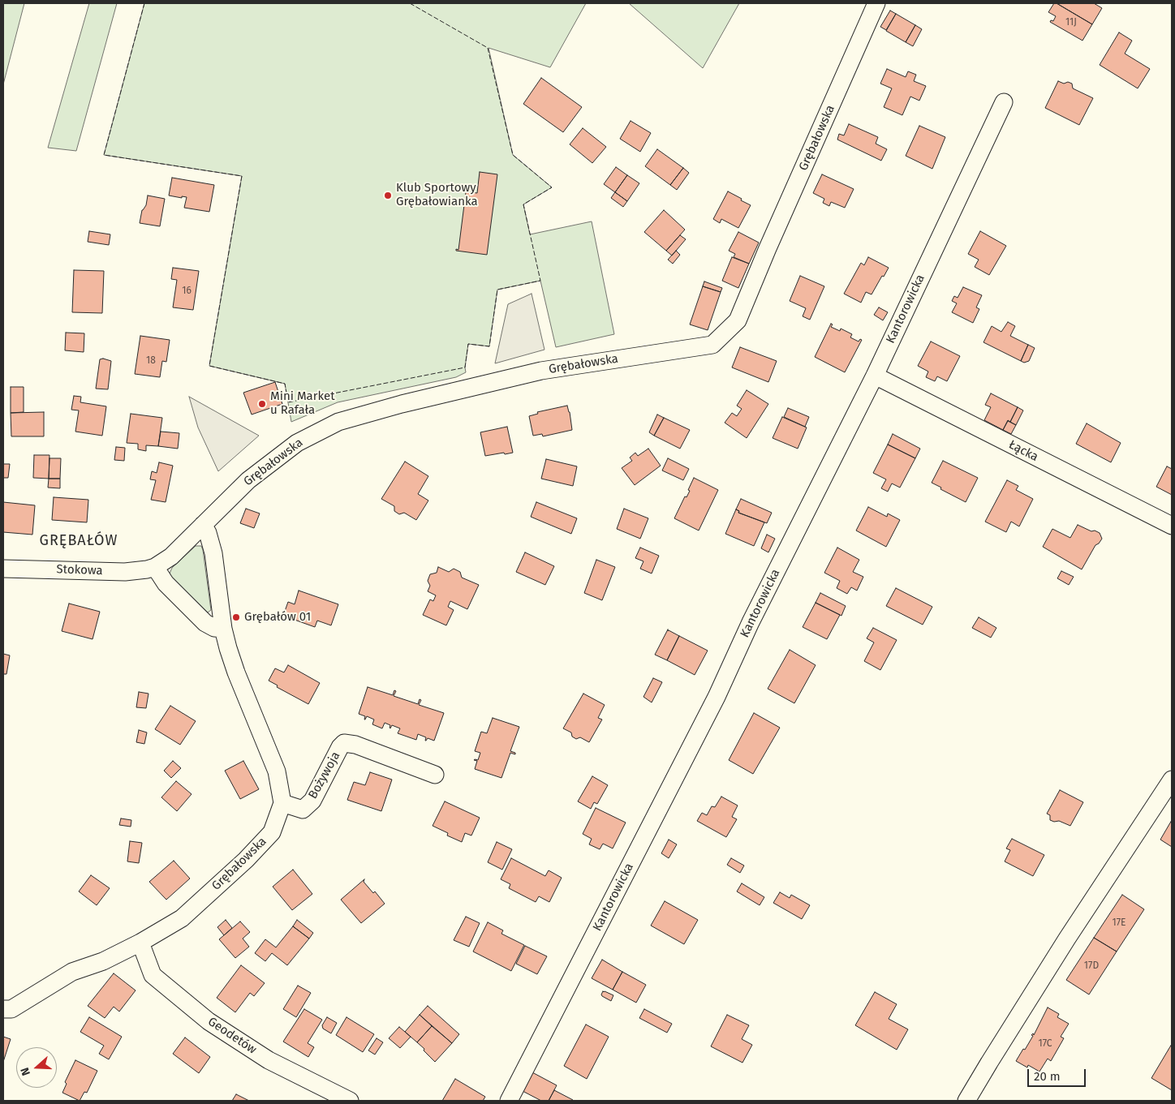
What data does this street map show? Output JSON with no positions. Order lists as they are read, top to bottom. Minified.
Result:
{"streets":{"street":["Grębałowska","Kantorowicka","Łącka","Stokowa","Bożywoja","Geodetów"]},"crossings":[["Grębałowska","Stokowa"],["Grębałowska","Bożywoja"],["Grębałowska","Geodetów"],["Kantorowicka","Łącka"]],"districts":["GRĘBAŁÓW"],"places":["Klub Sportowy Grębałowianka","Mini Market u Rafała","Grębałów 01"],"house_numbers":["11J","16","18","17E","17D","17C"],"scale_bar":"20 m","north":"left"}
